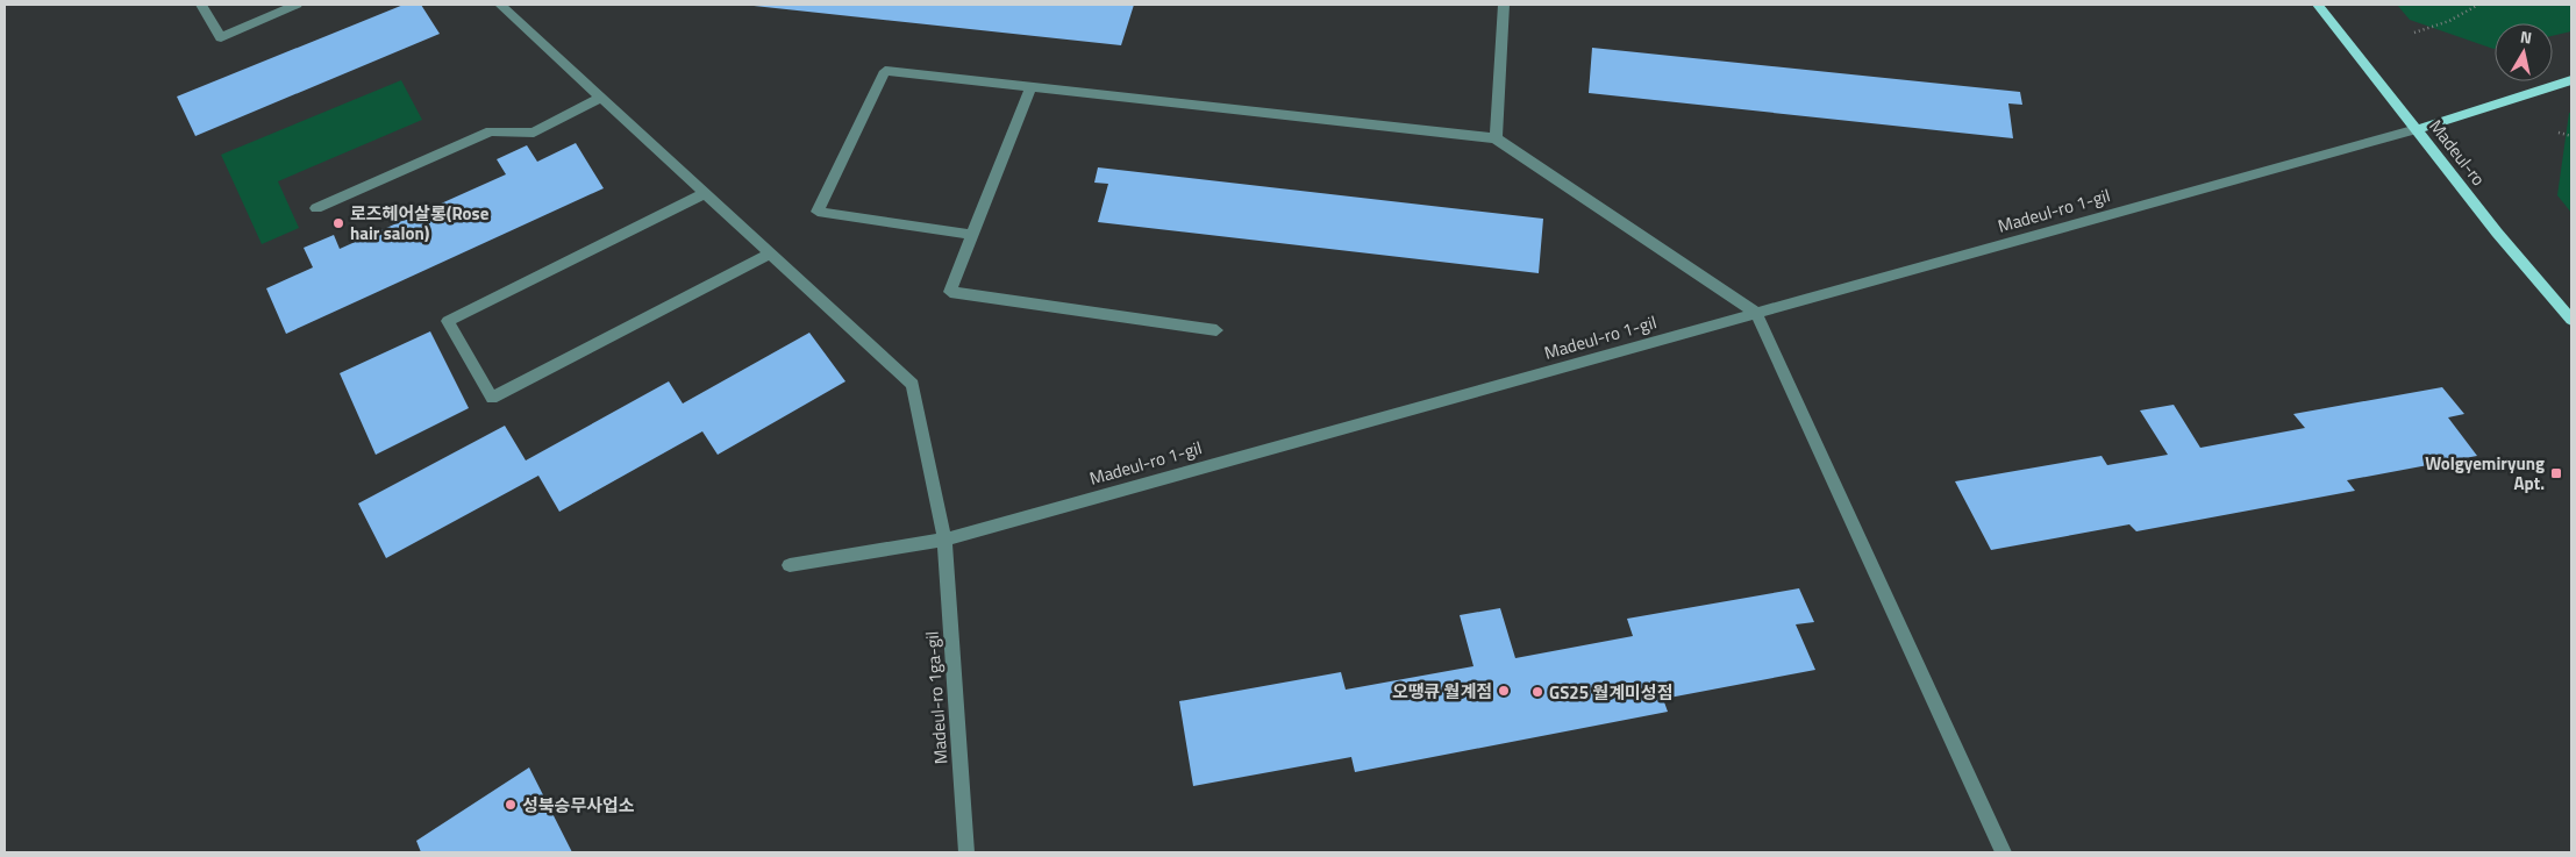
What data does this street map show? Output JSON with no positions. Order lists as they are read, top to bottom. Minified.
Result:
{"streets":{"main road":["Madeul-ro"],"street":["Madeul-ro 1-gil","Madeul-ro 1ga-gil"]},"crossings":[["Madeul-ro","Madeul-ro 1-gil"],["Madeul-ro 1-gil","Madeul-ro 1ga-gil"]],"places":{"other":["로즈헤어살롱(Rose hair salon)","오땡큐 월계점","GS25 월계미성점","성북승무사업소"],"transit":["Wolgyemiryung Apt."]},"north":"top"}
